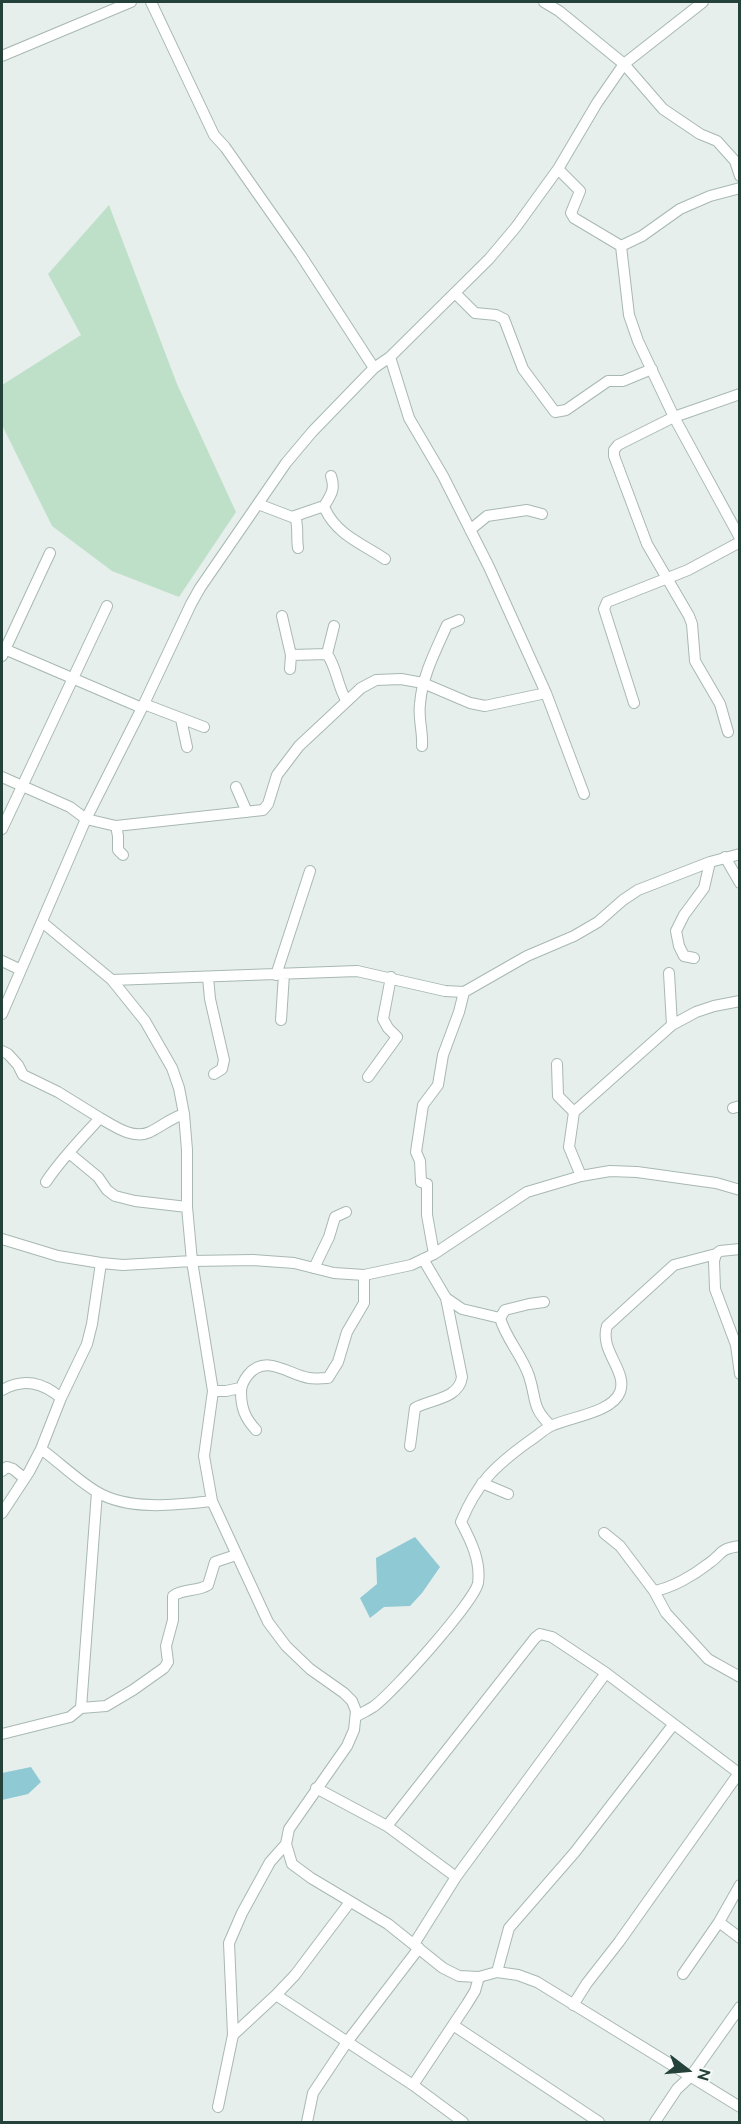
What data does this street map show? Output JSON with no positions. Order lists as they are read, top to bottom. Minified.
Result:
{"north":"right"}
